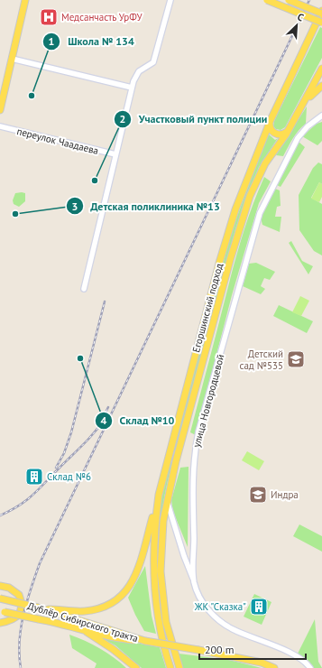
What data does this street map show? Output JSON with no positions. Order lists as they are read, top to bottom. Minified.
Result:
{"streets":{"main road":["Егоршинский подход","Дублёр Сибирского тракта"],"street":["переулок Чаадаева","улица Новгородцевой"]},"places":{"hospital":["Медсанчасть УрФУ"],"other":["Школа № 134","Участковый пункт полиции","Детская поликлиника №13","Склад №10"],"school or university":["Детский сад №535","Индра"],"building":["Склад №6","ЖК \"Сказка\""]},"scale_bar":"200 m","north":"top right"}
